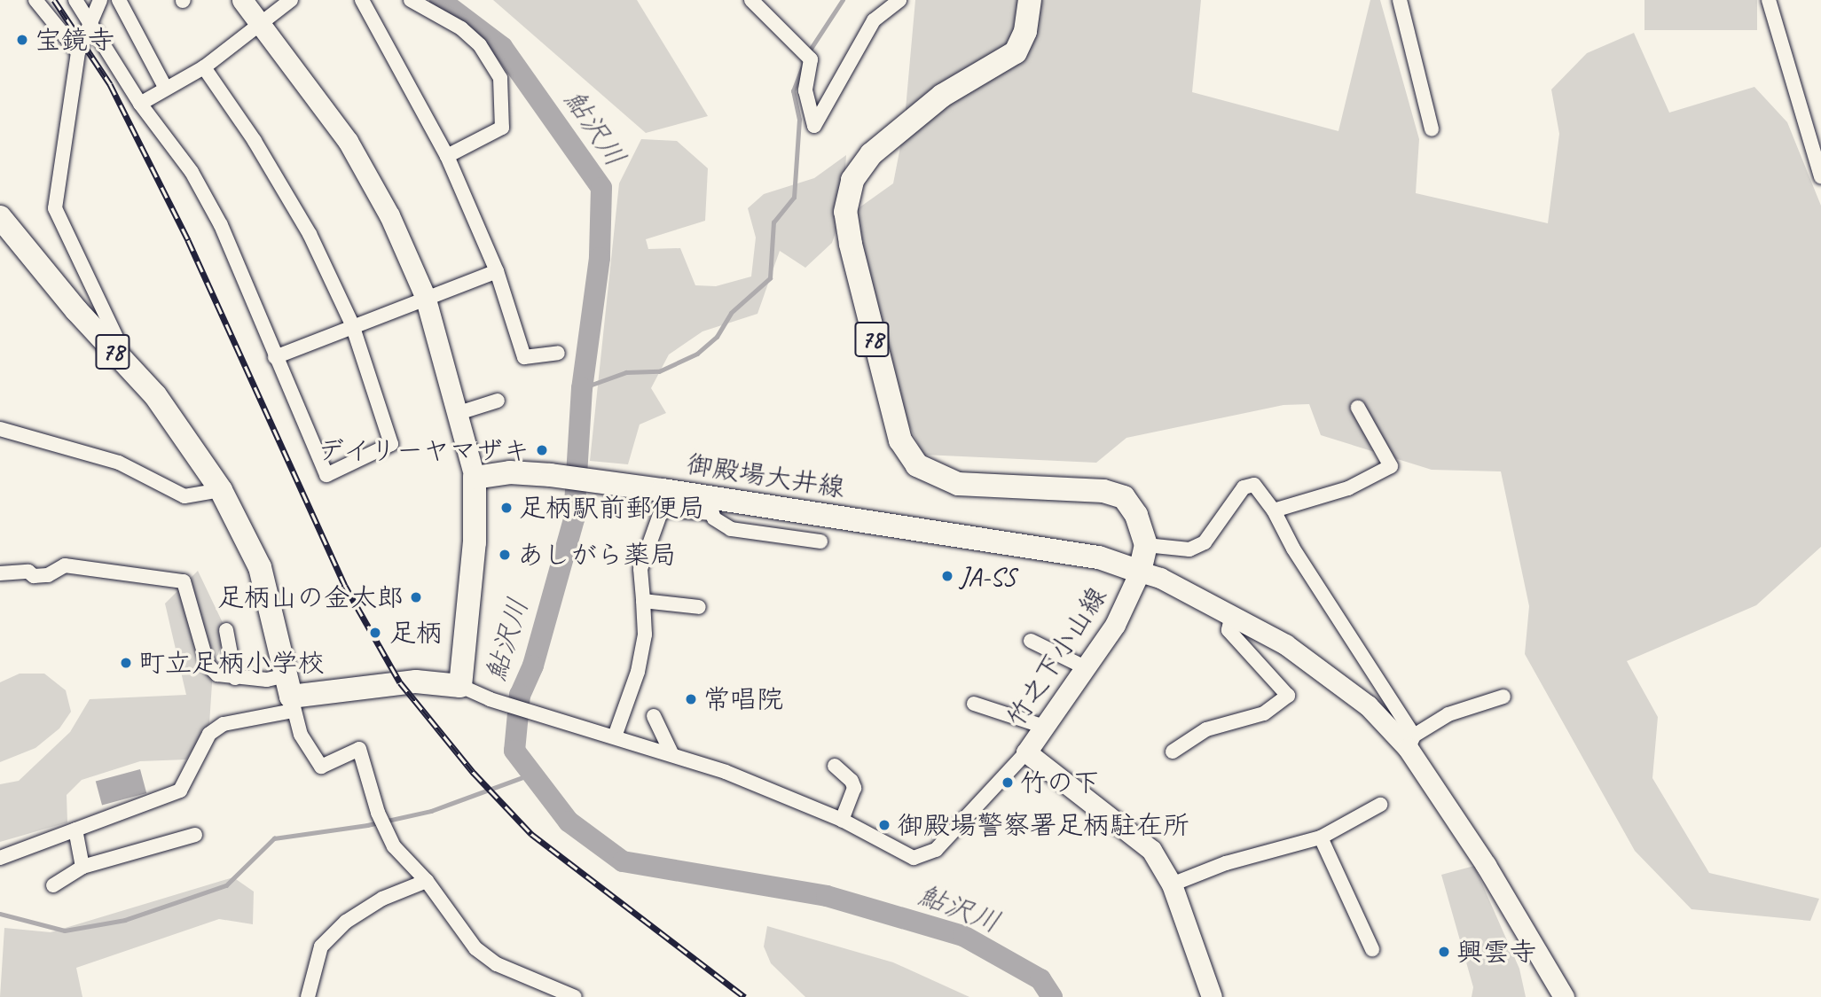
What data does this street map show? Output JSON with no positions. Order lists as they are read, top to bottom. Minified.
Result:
{"streets":{"main road":["78","御殿場大井線","竹之下小山線"]},"crossings":[["御殿場大井線","竹之下小山線"]],"water":["鮎沢川"],"places":["宝鏡寺","デイリーヤマザキ","足柄駅前郵便局","あしがら薬局","JA-SS","足柄山の金太郎","足柄","町立足柄小学校","常唱院","竹の下","御殿場警察署足柄駐在所","興雲寺"]}
